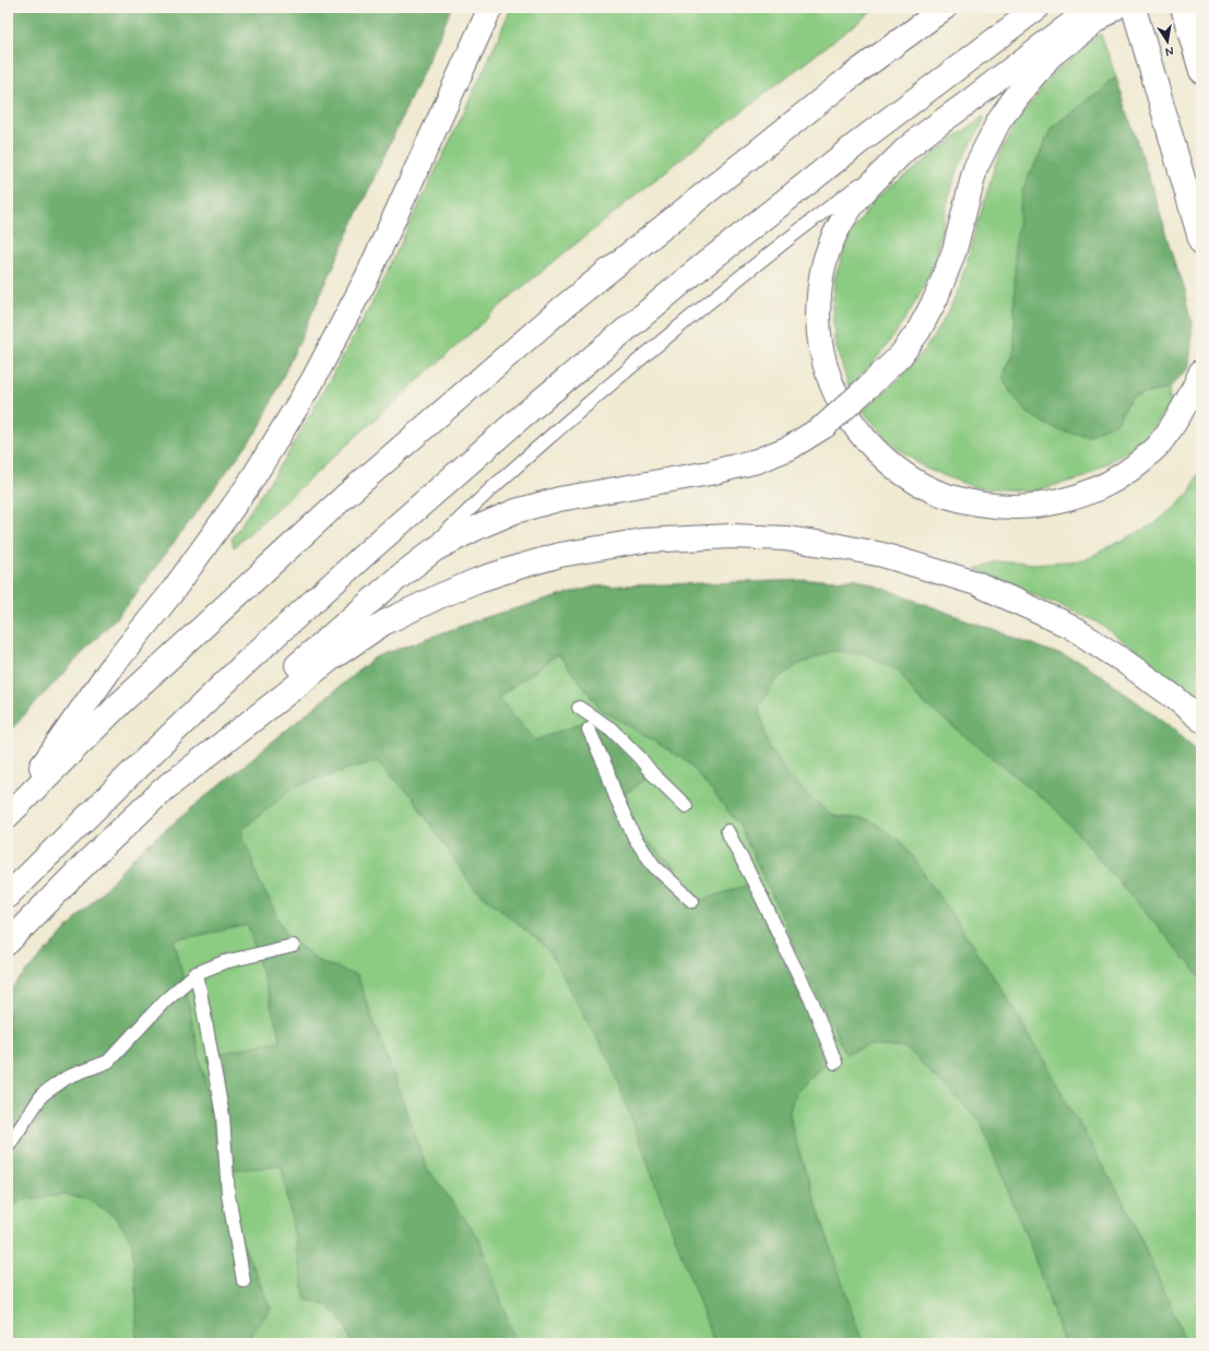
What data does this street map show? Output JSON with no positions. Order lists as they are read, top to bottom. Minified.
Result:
{"north":"bottom"}
